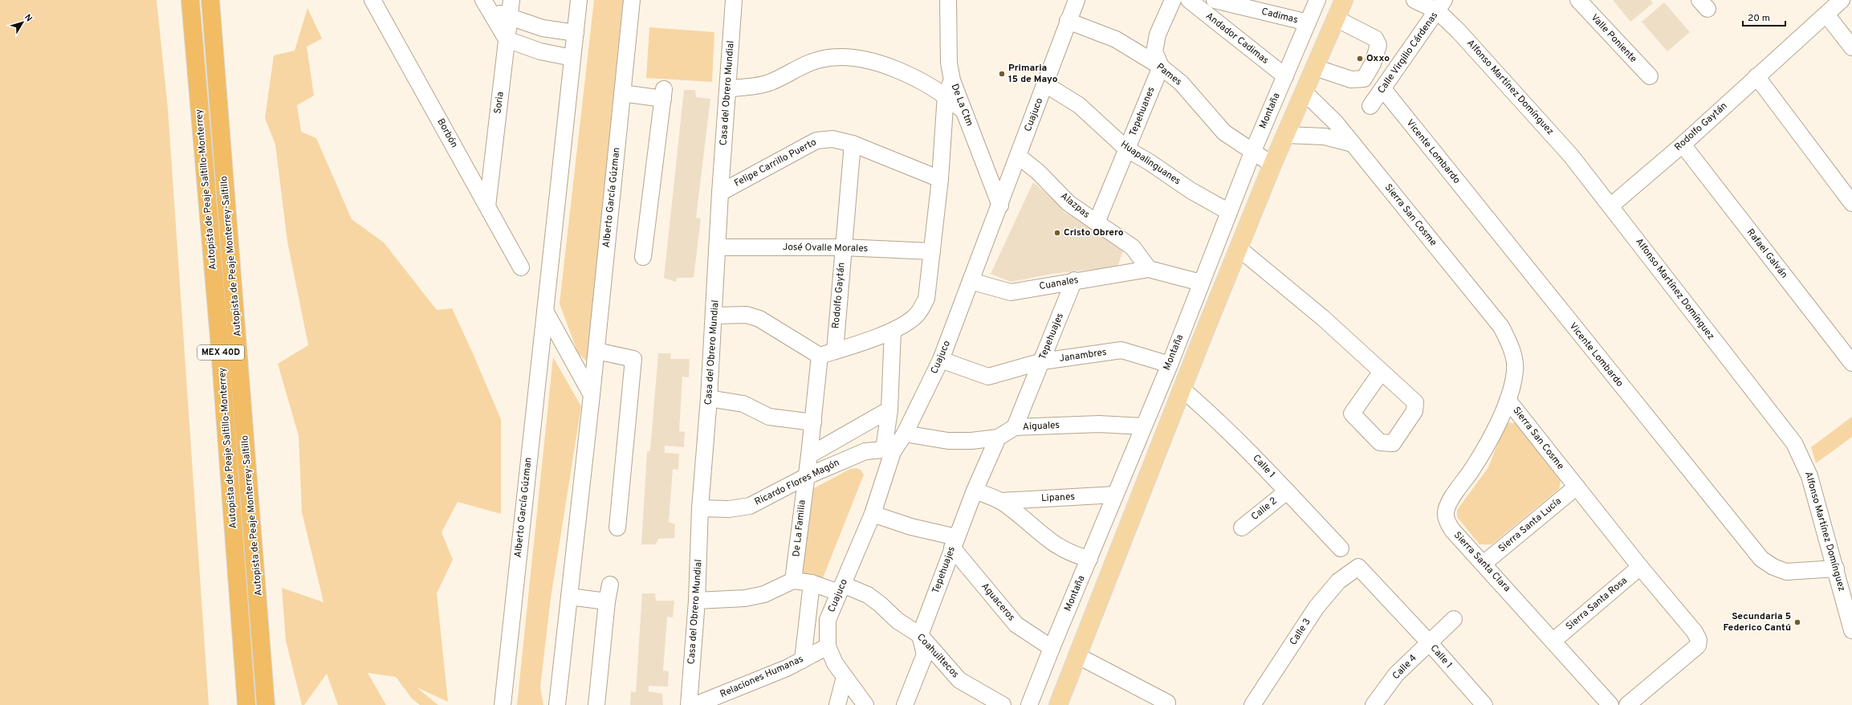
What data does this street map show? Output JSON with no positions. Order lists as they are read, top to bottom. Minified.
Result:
{"streets":{"highway":["Autopista de Peaje Saltillo-Monterrey","Autopista de Peaje Monterrey-Saltillo","MEX 40D"],"street":["Cadimas","Andador Cadimas","Valle Poniente","Calle Virgilio Cárdenas","Pames","Alfonso Martínez Domínguez","Casa del Obrero Mundial","Soria","De La Ctm","Montaña","Tepehuanes","Cuajuco","Rodolfo Gaytán","Borbón","Vicente Lombardo","Felipe Carrillo Puerto","Huapalinguanes","Alberto García Gúzman","Alazpas","Sierra San Cosme","José Ovalle Morales","Rafael Galván","Cuanales","Tepehuajes","Janambres","Aiguales","Calle 1","Ricardo Flores Magón","Lipanes","Calle 2","Sierra Santa Lucía","De La Familia","Sierra Santa Clara","Aguaceros","Sierra Santa Rosa","Calle 3","Coahuiltecos","Calle 4","Relaciones Humanas"]},"crossings":[["Cadimas","Montaña"],["Andador Cadimas","Montaña"],["Calle Virgilio Cárdenas","Alfonso Martínez Domínguez"],["Calle Virgilio Cárdenas","Vicente Lombardo"],["Pames","Montaña"],["Pames","Tepehuanes"],["Pames","Cuajuco"],["Alfonso Martínez Domínguez","Rodolfo Gaytán"],["Alfonso Martínez Domínguez","Vicente Lombardo"],["Casa del Obrero Mundial","Felipe Carrillo Puerto"],["Casa del Obrero Mundial","José Ovalle Morales"],["Casa del Obrero Mundial","Ricardo Flores Magón"],["Soria","Borbón"],["De La Ctm","Cuajuco"],["Montaña","Huapalinguanes"],["Montaña","Janambres"],["Montaña","Aiguales"],["Montaña","Lipanes"],["Montaña","Aguaceros"],["Tepehuanes","Huapalinguanes"],["Tepehuanes","Alazpas"],["Cuajuco","Huapalinguanes"],["Cuajuco","Alazpas"],["Cuajuco","Cuanales"],["Cuajuco","Janambres"],["Cuajuco","Aiguales"],["Cuajuco","Ricardo Flores Magón"],["Cuajuco","Coahuiltecos"],["Cuajuco","Relaciones Humanas"],["Rodolfo Gaytán","Felipe Carrillo Puerto"],["Rodolfo Gaytán","José Ovalle Morales"],["Rodolfo Gaytán","Rafael Galván"],["Rodolfo Gaytán","Ricardo Flores Magón"],["Rodolfo Gaytán","De La Familia"],["Alazpas","Cuanales"],["Sierra San Cosme","Sierra Santa Lucía"],["Sierra San Cosme","Sierra Santa Clara"],["Sierra San Cosme","Sierra Santa Rosa"],["Cuanales","Tepehuajes"],["Tepehuajes","Janambres"],["Tepehuajes","Aiguales"],["Tepehuajes","Lipanes"],["Tepehuajes","Aguaceros"],["Tepehuajes","Coahuiltecos"],["Calle 1","Calle 2"],["Calle 1","Calle 3"],["Calle 1","Calle 4"],["Ricardo Flores Magón","De La Familia"],["Sierra Santa Lucía","Sierra Santa Clara"],["De La Familia","Coahuiltecos"],["Sierra Santa Clara","Sierra Santa Rosa"]],"places":["Oxxo","Primaria 15 de Mayo","Cristo Obrero","Secundaria 5 Federico Cantú"],"scale_bar":"20 m","north":"top right"}
